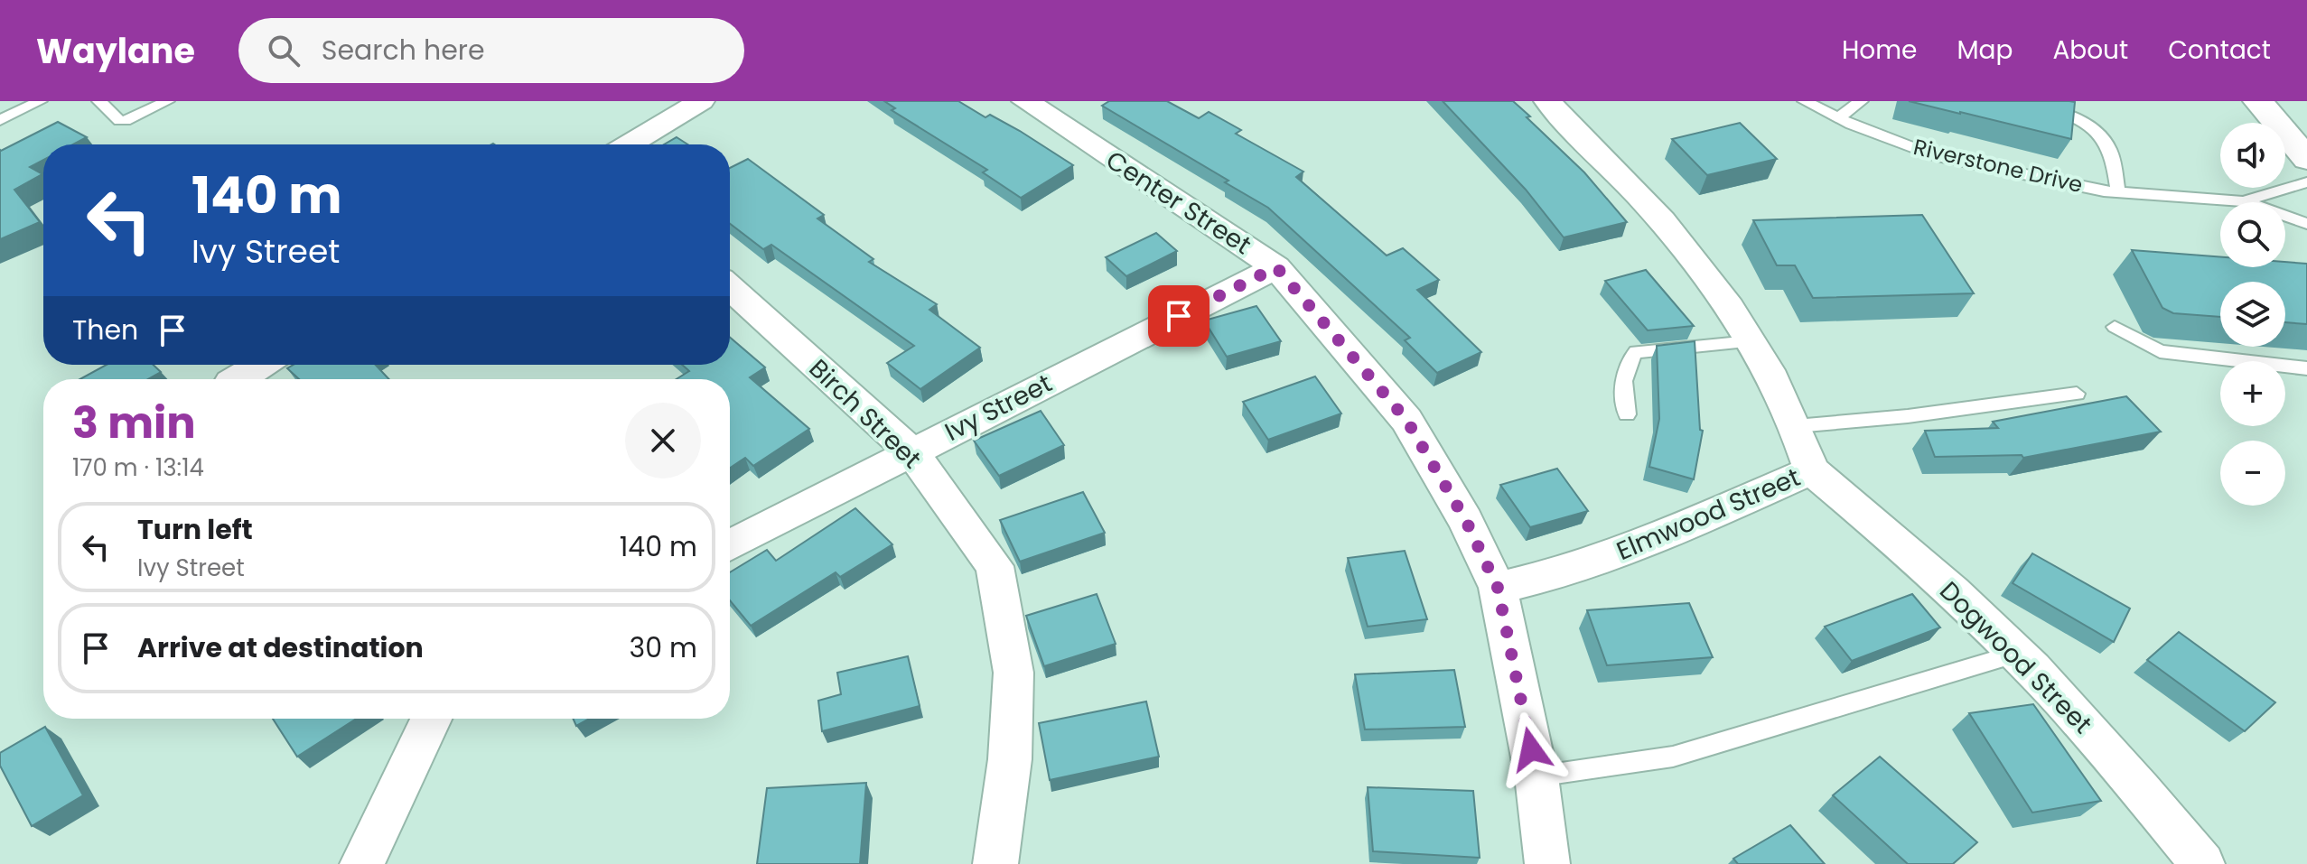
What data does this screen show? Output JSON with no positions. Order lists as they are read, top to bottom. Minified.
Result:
{"streets":{"street":["Center Street","Ivy Street","Birch Street","Elmwood Street","Dogwood Street"],"lane":["Riverstone Drive"]},"crossings":[["Center Street","Ivy Street"],["Center Street","Elmwood Street"],["Ivy Street","Birch Street"],["Elmwood Street","Dogwood Street"]],"page":{"header":"Waylane","search":"Search here","nav":["Home","Map","About","Contact"],"map_buttons":["+","−"],"turn":["140 m","Ivy Street"],"then":"Then","heading":["3 min","170 m · 13:14"],"list":[{"name":"Turn left","note":"Ivy Street","value":"140 m"},{"name":"Arrive at destination","value":"30 m"}]}}
